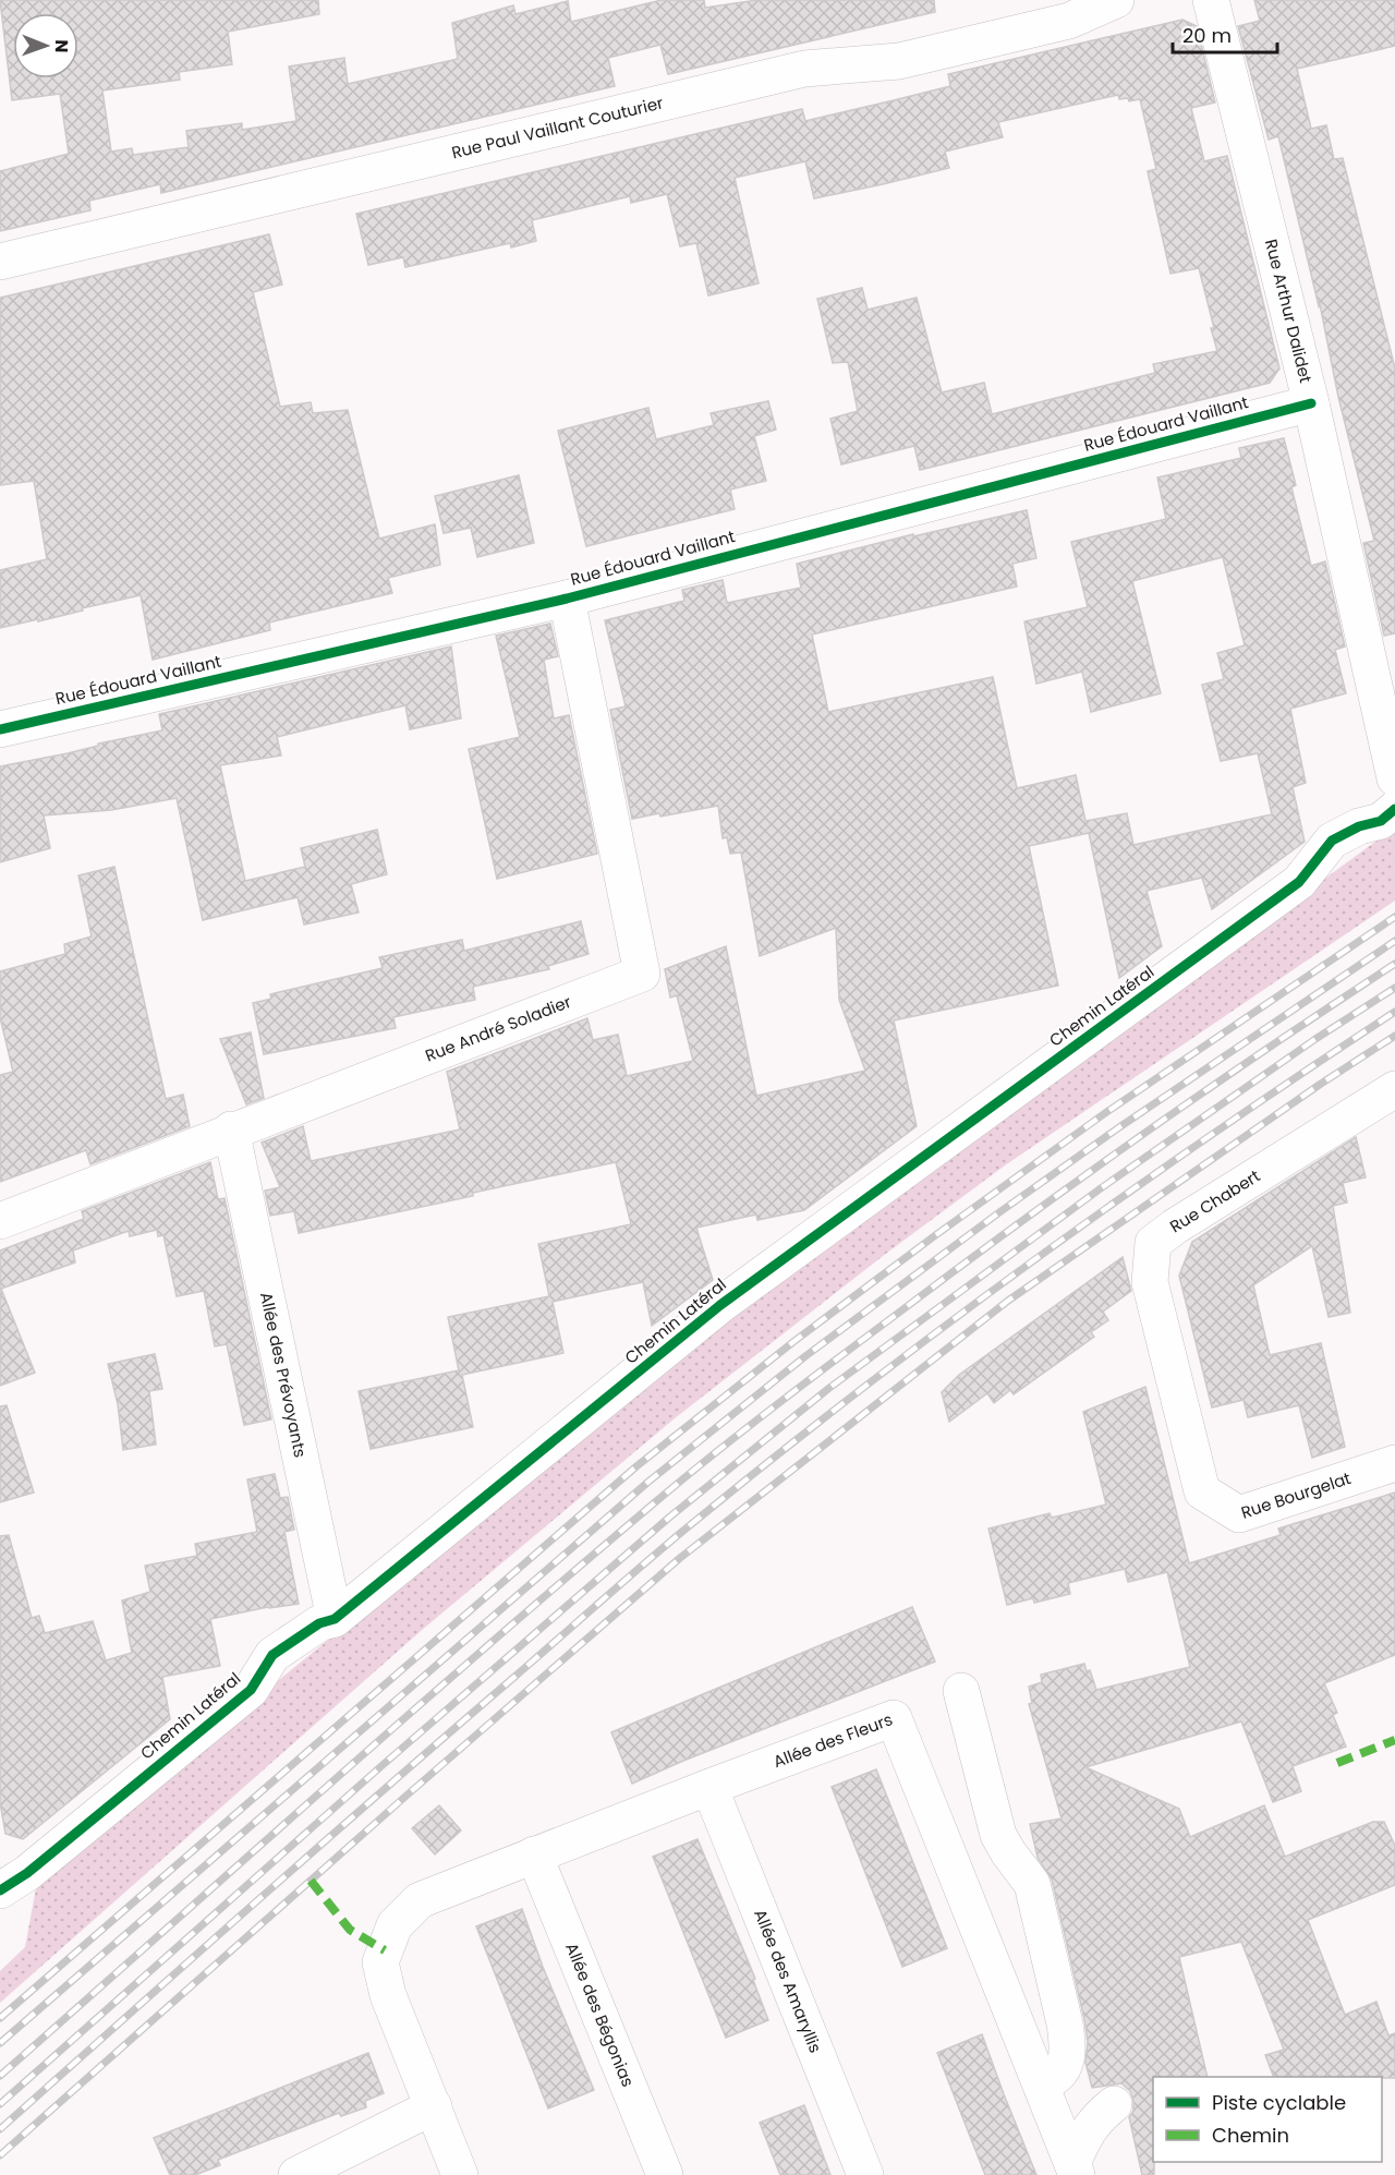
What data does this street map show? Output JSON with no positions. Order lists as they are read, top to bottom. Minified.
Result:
{"streets":{"street":["Rue Paul Vaillant Couturier","Rue Arthur Dalidet","Rue Édouard Vaillant","Chemin Latéral","Rue André Soladier","Rue Chabert","Allée des Prévoyants","Rue Bourgelat","Allée des Fleurs","Allée des Amaryllis","Allée des Bégonias"]},"crossings":[["Rue Arthur Dalidet","Rue Édouard Vaillant"],["Rue Édouard Vaillant","Rue André Soladier"],["Chemin Latéral","Allée des Prévoyants"],["Rue André Soladier","Allée des Prévoyants"],["Rue Chabert","Rue Bourgelat"],["Allée des Fleurs","Allée des Amaryllis"],["Allée des Fleurs","Allée des Bégonias"]],"legend":["Piste cyclable","Chemin"],"scale_bar":"20 m","north":"right"}
